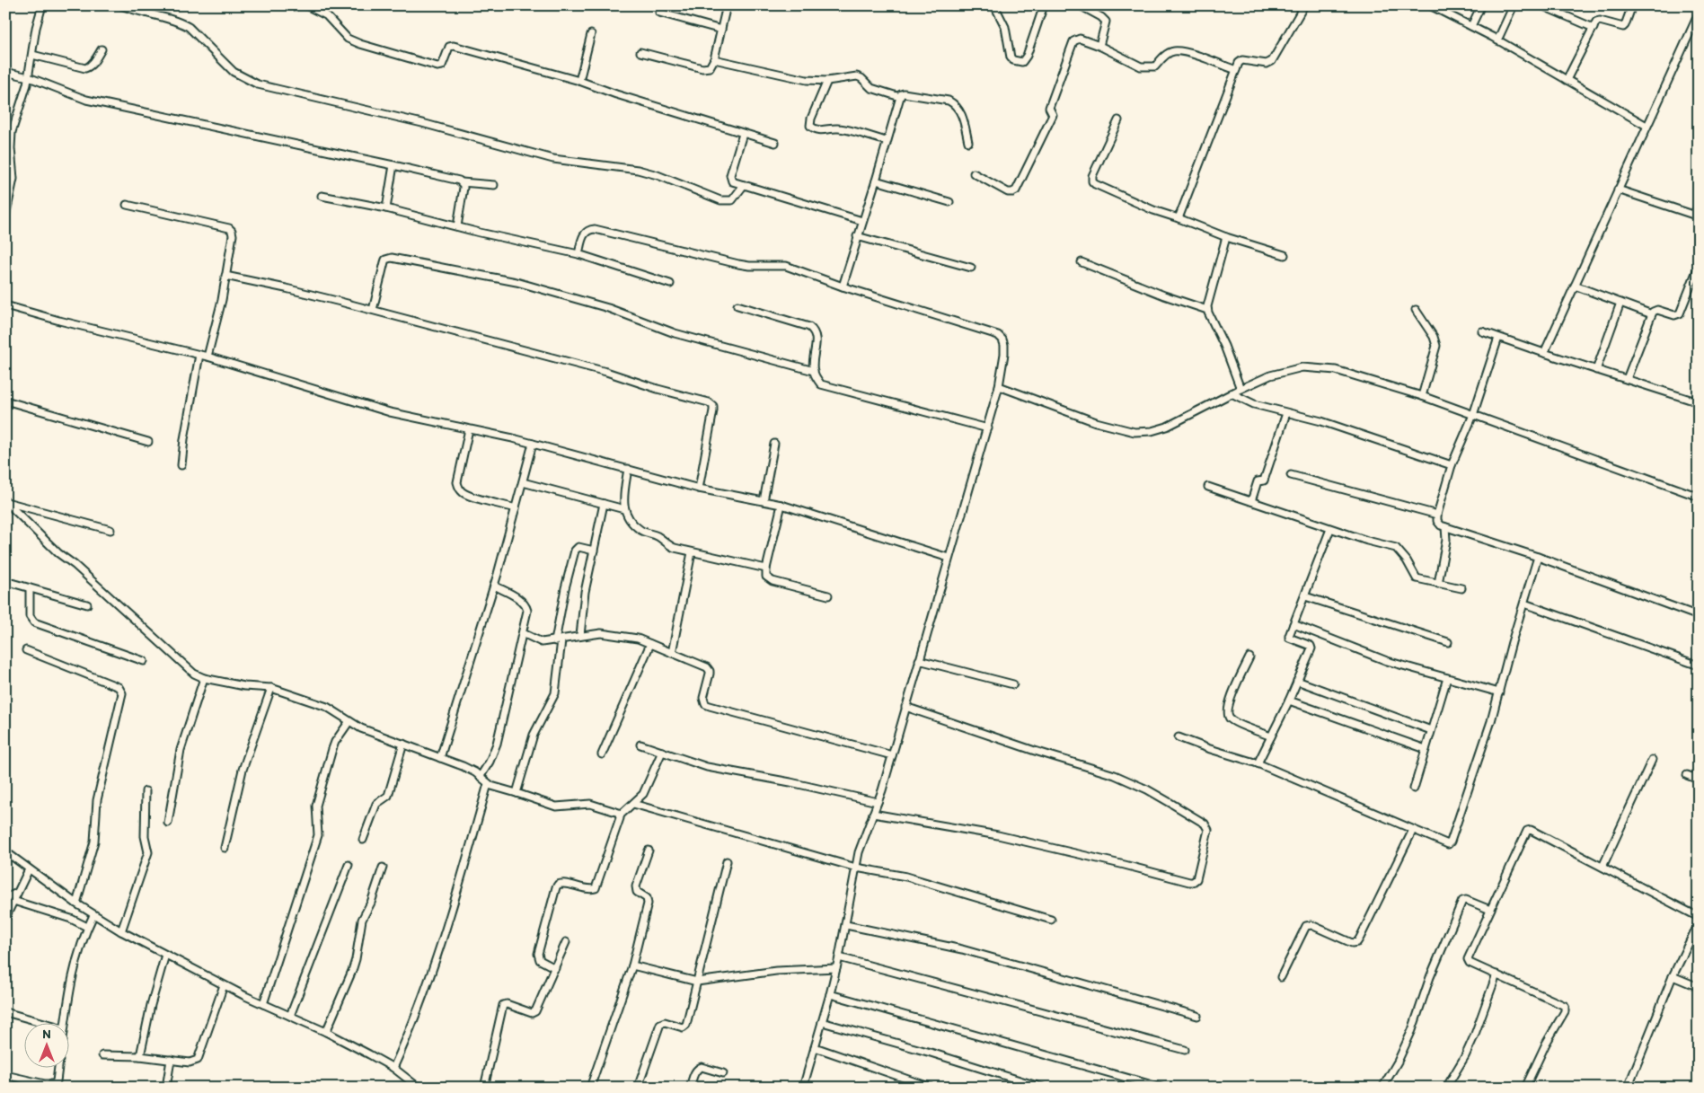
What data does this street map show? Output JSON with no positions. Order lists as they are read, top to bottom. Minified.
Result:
{"north":"top"}
